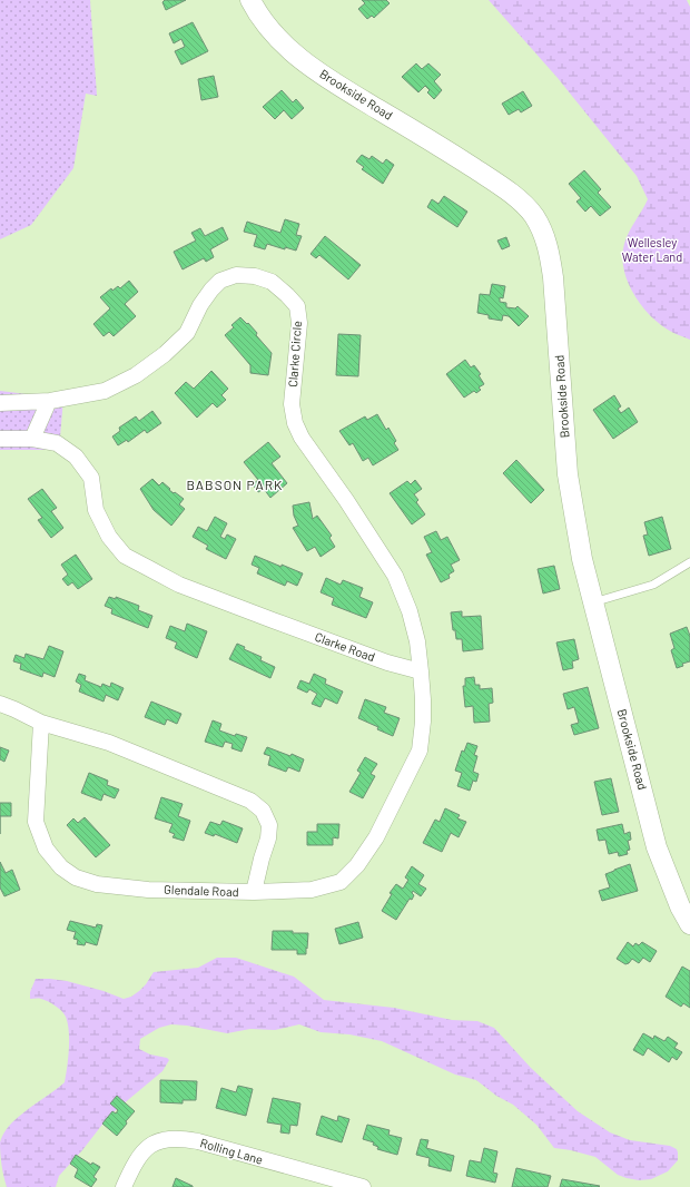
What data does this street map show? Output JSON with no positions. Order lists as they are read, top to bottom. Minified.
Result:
{"streets":{"street":["Brookside Road","Clarke Circle","Clarke Road","Glendale Road","Rolling Lane"]},"crossings":[["Clarke Circle","Clarke Road"]],"districts":["BABSON PARK"],"parks":["Wellesley Water Land"]}
